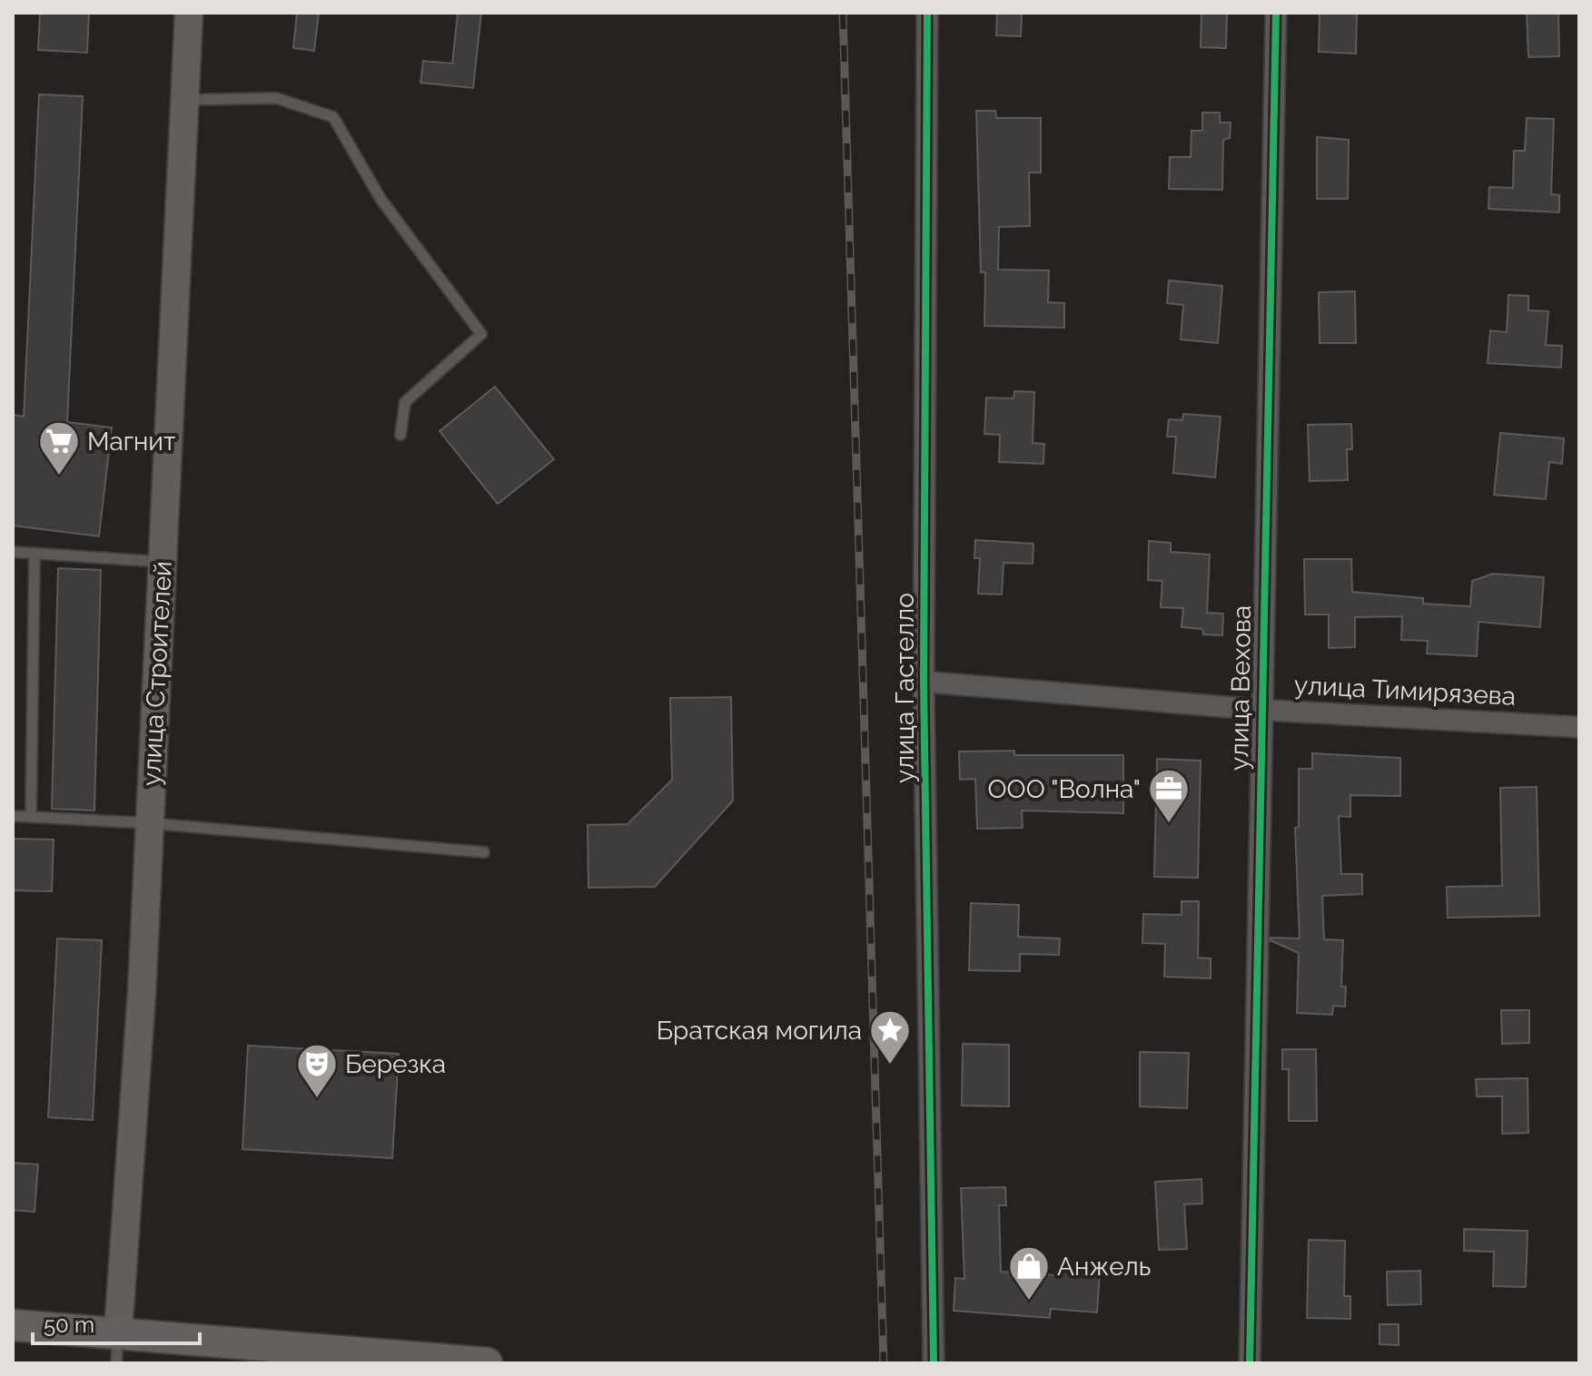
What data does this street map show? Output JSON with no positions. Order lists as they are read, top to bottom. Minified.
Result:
{"streets":{"main road":["улица Строителей"],"street":["улица Гастелло","улица Вехова","улица Тимирязева"]},"crossings":[["улица Гастелло","улица Тимирязева"],["улица Вехова","улица Тимирязева"]],"places":{"supermarket":["Магнит"],"office":["ООО \"Волна\""],"place":["Братская могила"],"theatre":["Березка"],"shop":["Анжель"]},"scale_bar":"50 m"}
